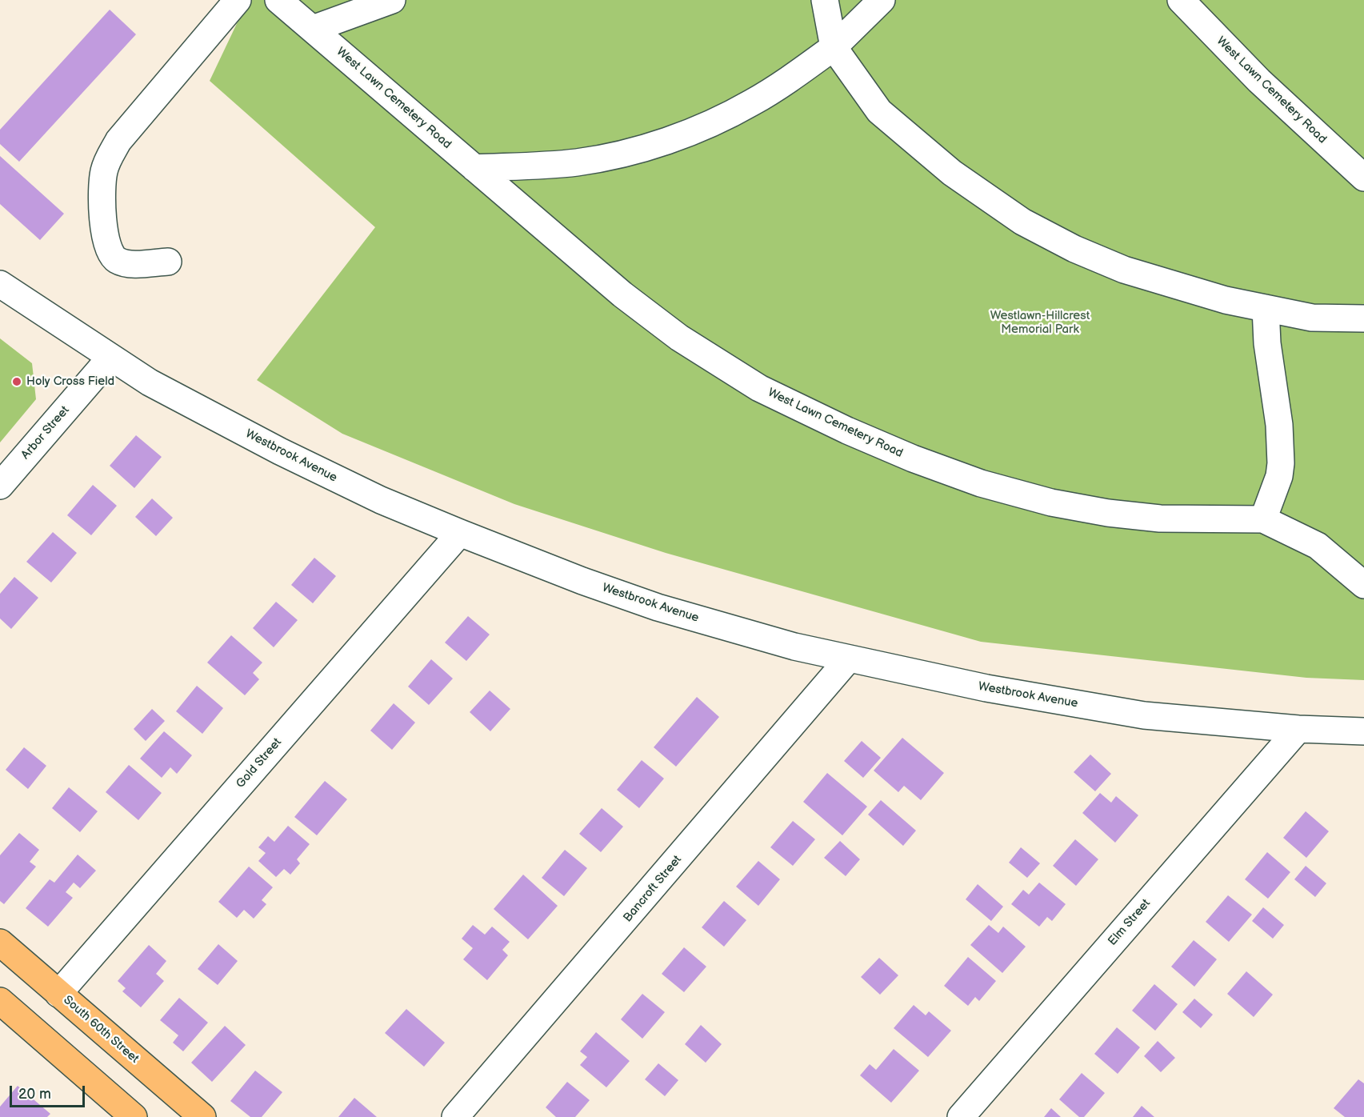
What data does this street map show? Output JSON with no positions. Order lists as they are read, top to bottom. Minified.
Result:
{"streets":{"main road":["South 60th Street"],"street":["West Lawn Cemetery Road","Arbor Street","Westbrook Avenue","Gold Street","Bancroft Street","Elm Street"]},"crossings":[["Arbor Street","Westbrook Avenue"],["Westbrook Avenue","Gold Street"],["Westbrook Avenue","Bancroft Street"],["Westbrook Avenue","Elm Street"],["Gold Street","South 60th Street"]],"parks":["Westlawn-Hillcrest Memorial Park"],"places":["Holy Cross Field"],"scale_bar":"20 m"}
